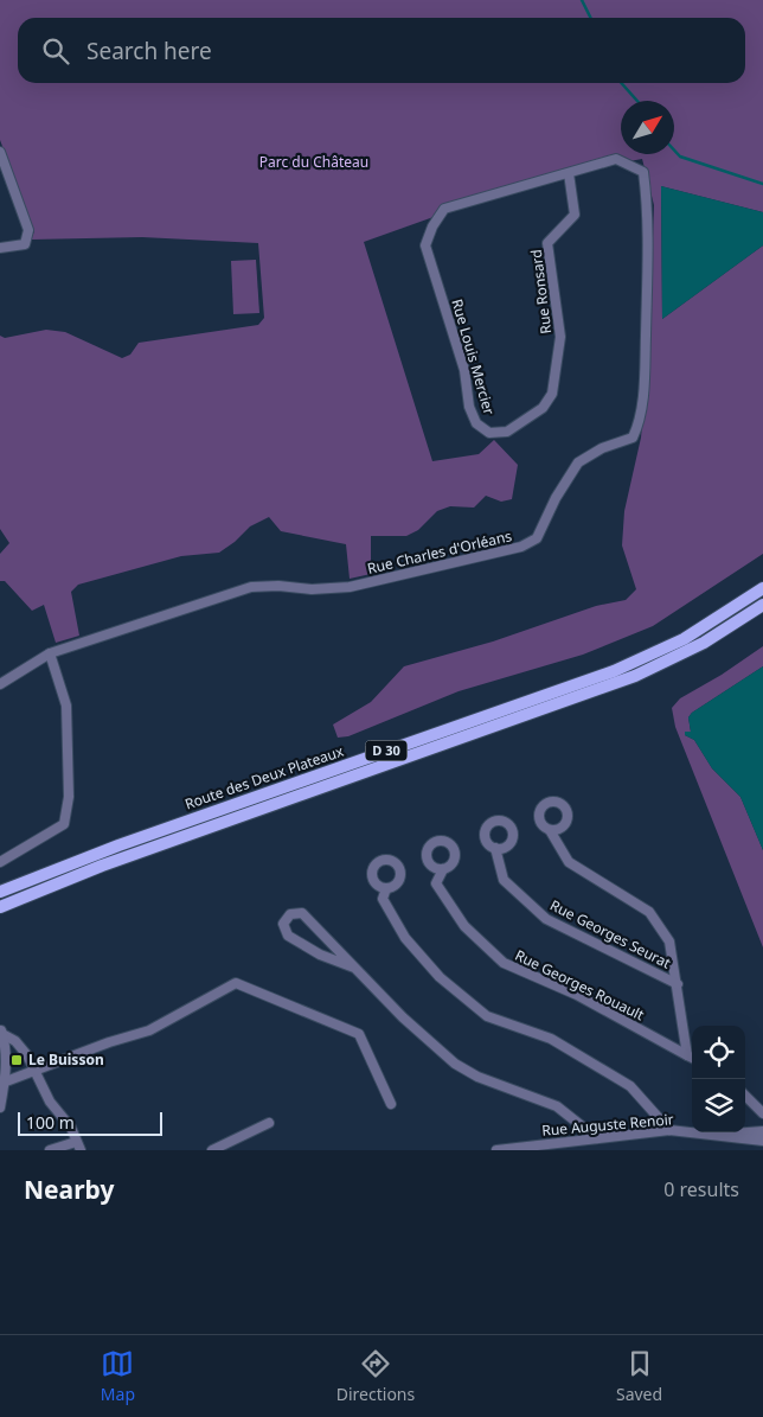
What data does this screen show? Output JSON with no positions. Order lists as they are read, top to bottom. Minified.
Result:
{"streets":{"main road":["D 30","Route des Deux Plateaux"],"street":["Rue Ronsard","Rue Louis Mercier","Rue Charles d'Orléans","Rue Georges Seurat","Rue Georges Rouault","Rue Auguste Renoir"]},"crossings":[["Rue Ronsard","Rue Louis Mercier"],["Rue Ronsard","Rue Charles d'Orléans"],["Rue Louis Mercier","Rue Charles d'Orléans"]],"parks":["Parc du Château"],"places":{"transit":["Le Buisson"]},"scale_bar":"100 m","north":"top right","page":{"search":"Search here","scale":"100 m","heading":["Nearby","0 results"],"nav":["Map","Directions","Saved"]}}
